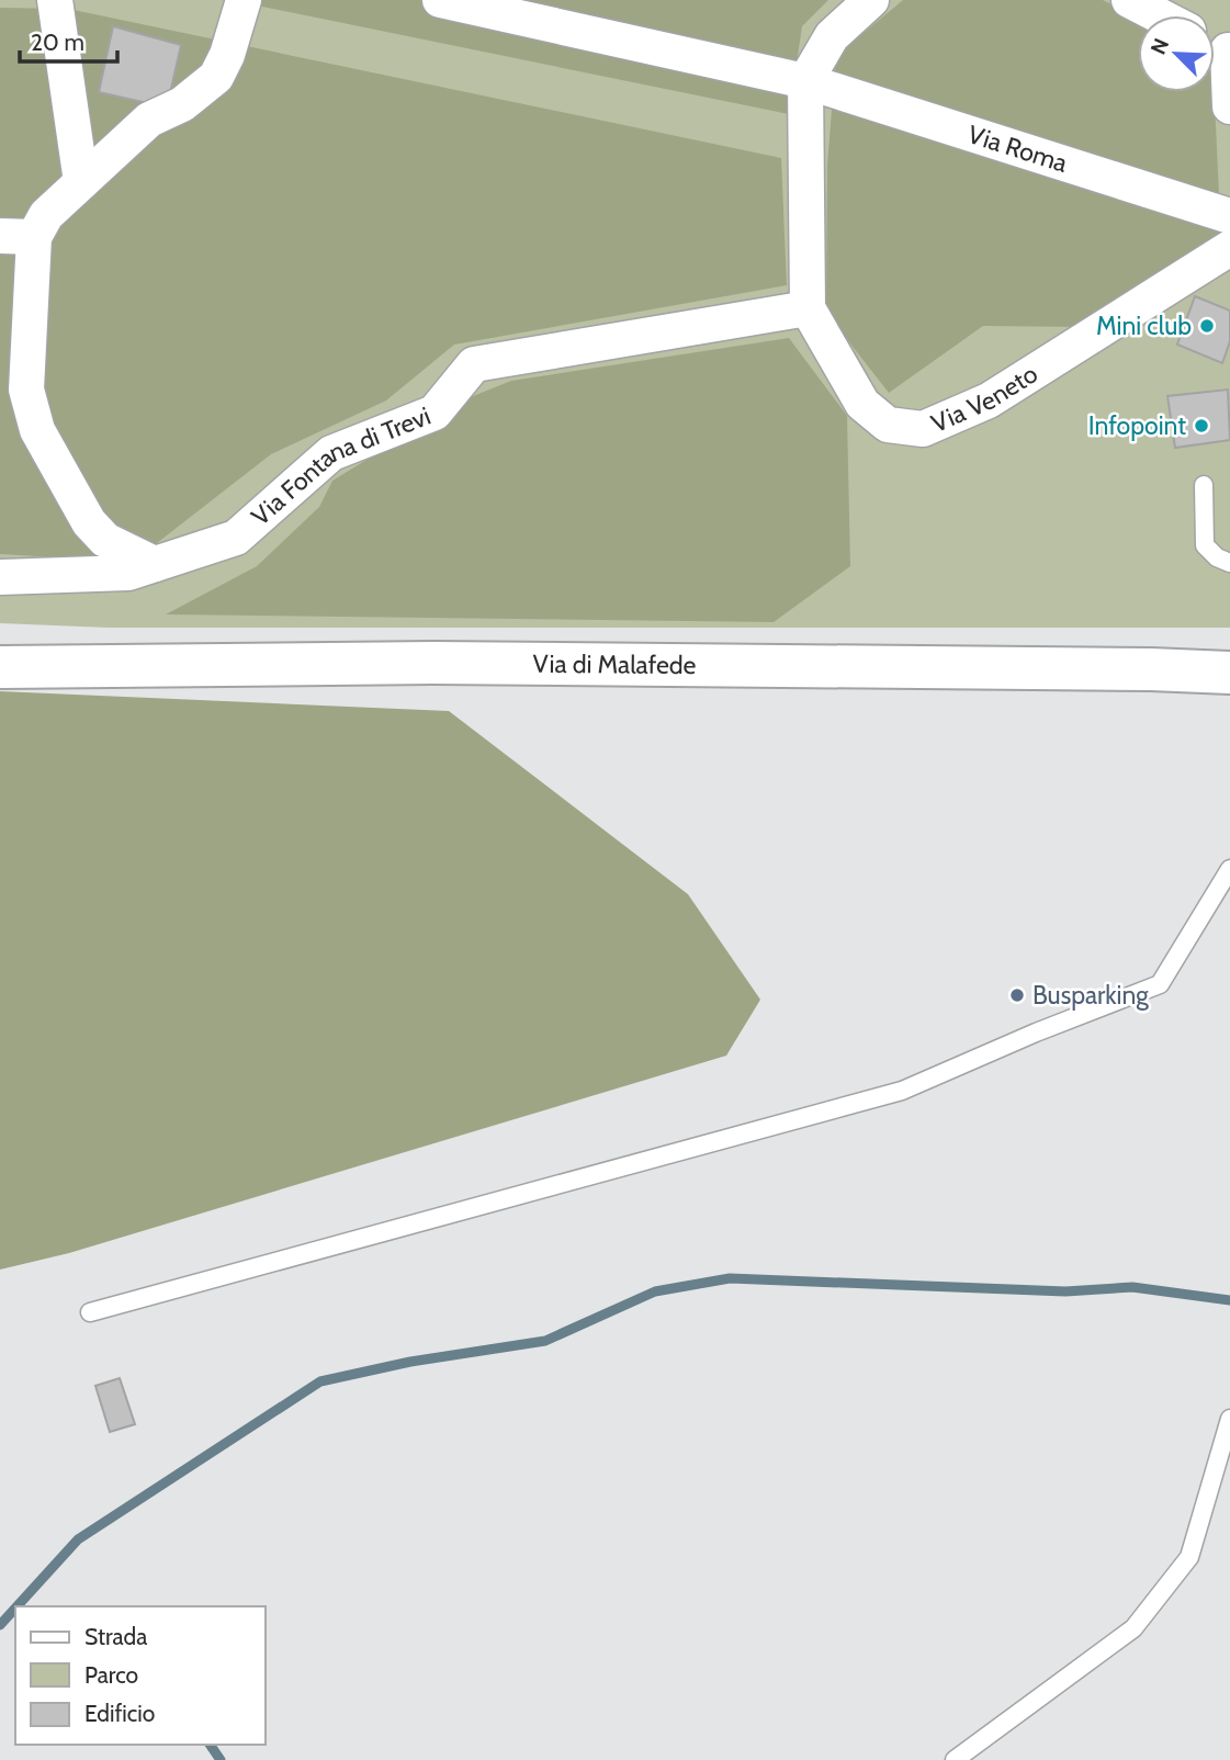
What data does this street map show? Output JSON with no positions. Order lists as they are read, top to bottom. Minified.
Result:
{"streets":{"street":["Via Roma","Via Veneto","Via Fontana di Trevi","Via di Malafede"]},"crossings":[["Via Roma","Via Veneto"],["Via Veneto","Via Fontana di Trevi"]],"places":["Mini club","Infopoint","Busparking"],"legend":["Strada","Parco","Edificio"],"scale_bar":"20 m","north":"top left"}
